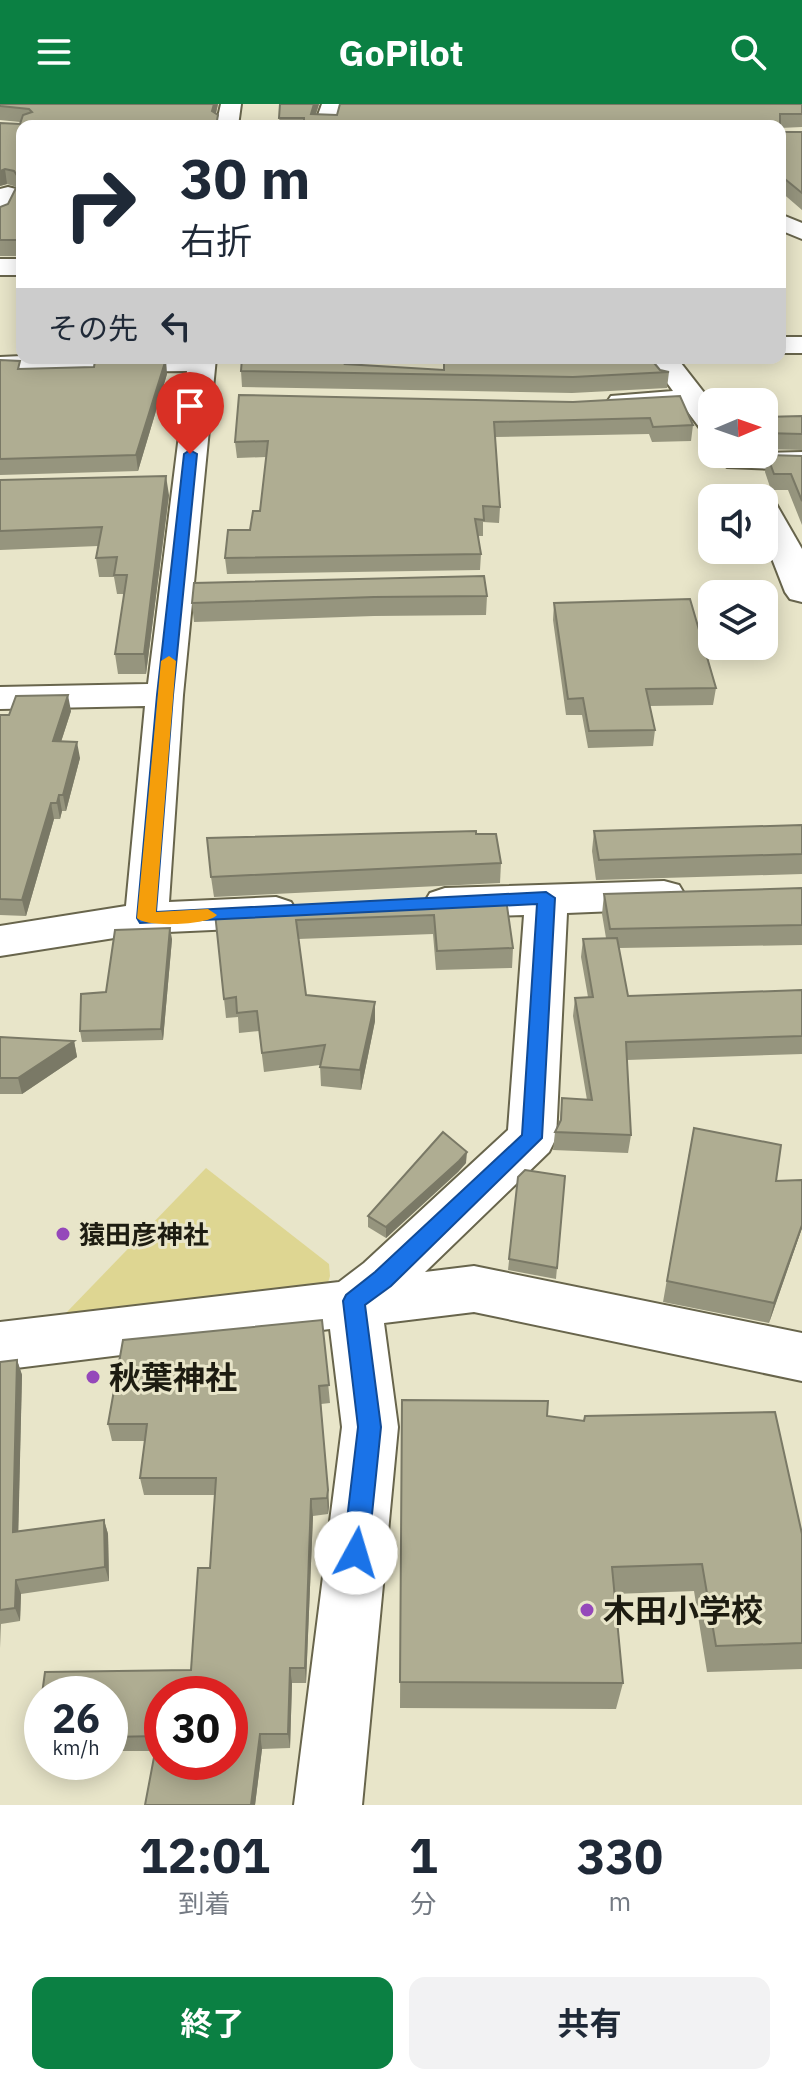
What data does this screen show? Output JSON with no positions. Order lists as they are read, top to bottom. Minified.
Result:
{"places":["猿田彦神社","秋葉神社","木田小学校"],"north":"right","page":{"header":"GoPilot","turn":["30 m","右折"],"then":"その先","speed":"26 km/h","limit":"30","eta":["12:01","到着","1","分","330","m"],"buttons":["終了","共有"]}}
